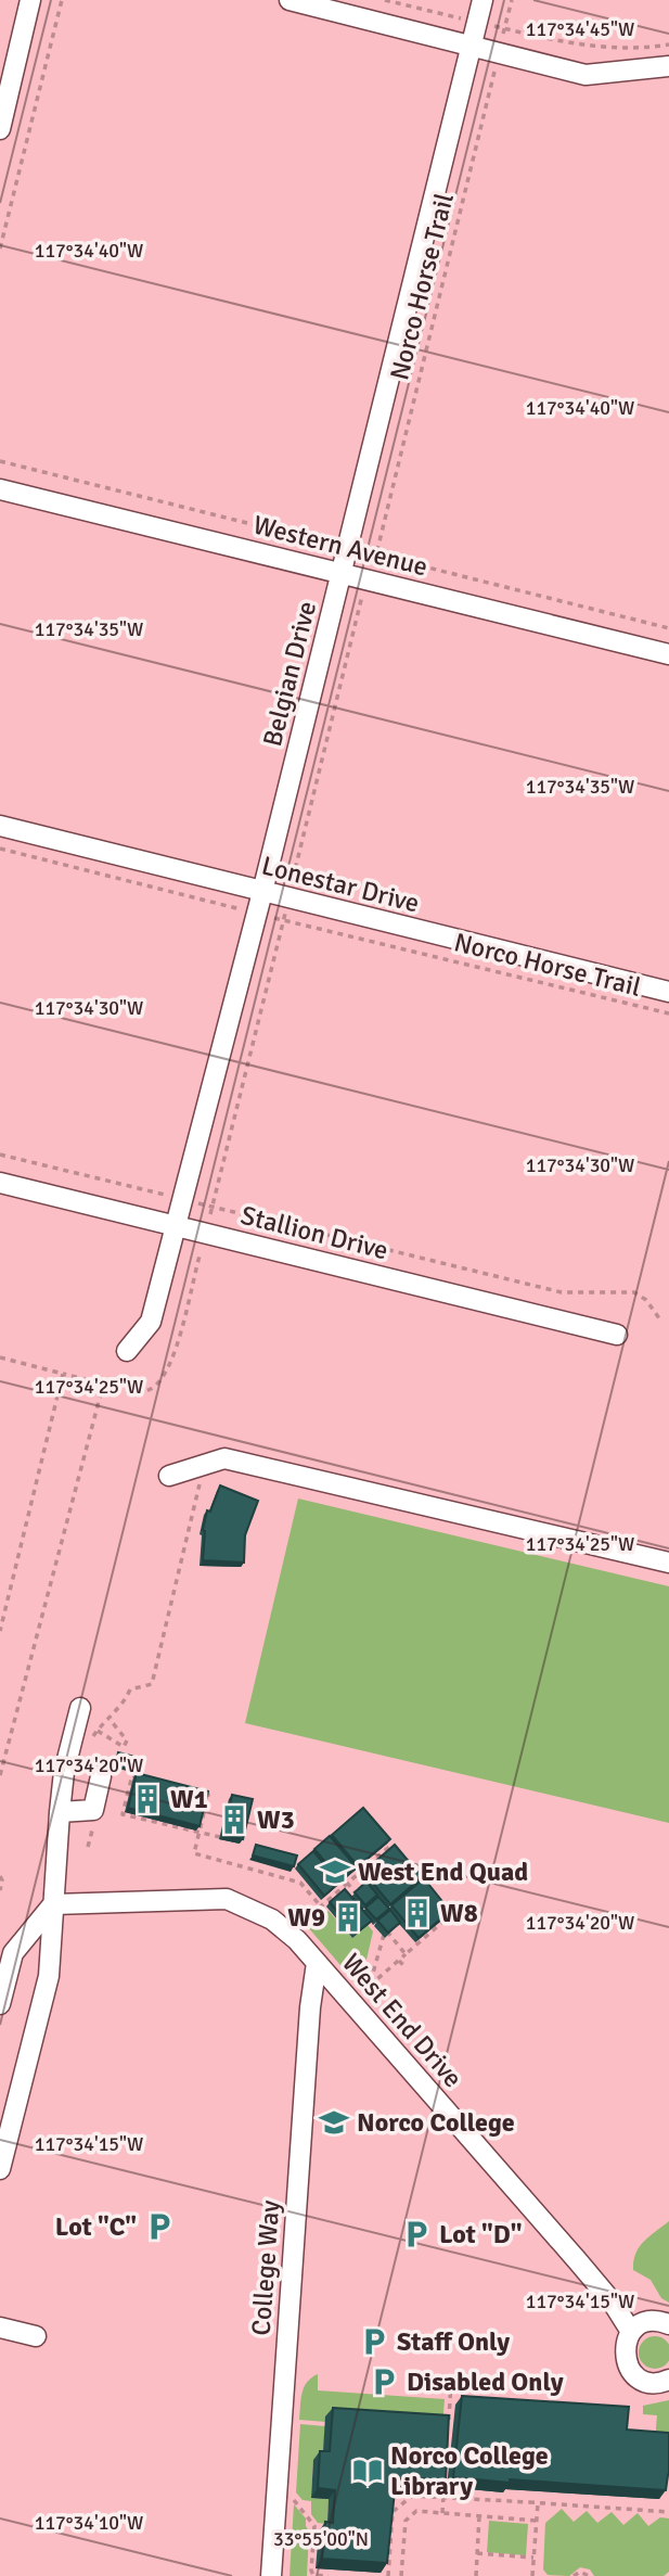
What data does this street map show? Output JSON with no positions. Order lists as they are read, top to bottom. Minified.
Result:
{"streets":{"street":["Western Avenue","Belgian Drive","Lonestar Drive","Stallion Drive","West End Drive","College Way"],"path":["Norco Horse Trail"]},"crossings":[["Norco Horse Trail","Western Avenue"],["Norco Horse Trail","Belgian Drive"],["Norco Horse Trail","Lonestar Drive"],["Norco Horse Trail","Stallion Drive"],["Western Avenue","Belgian Drive"],["Belgian Drive","Lonestar Drive"],["Belgian Drive","Stallion Drive"],["West End Drive","College Way"]],"places":{"building":["W1","W3","W8","W9"],"school or university":["West End Quad","Norco College"],"parking":["Lot \"C\"","Lot \"D\"","Staff Only","Disabled Only"],"library":["Norco College Library"]},"coordinates":["117°34'45\"W","117°34'40\"W","117°34'35\"W","117°34'30\"W","117°34'25\"W","117°34'20\"W","117°34'15\"W","117°34'10\"W","33°55'00\"N"]}
